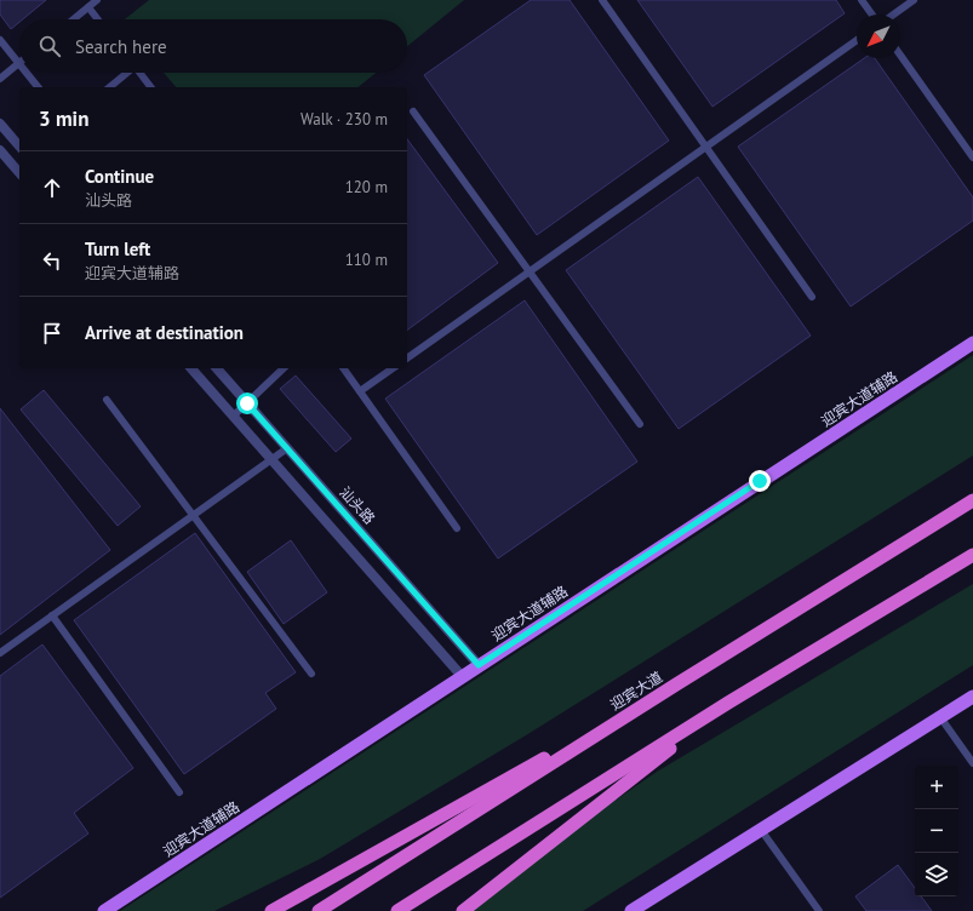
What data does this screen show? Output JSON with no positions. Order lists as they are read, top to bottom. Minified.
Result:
{"streets":{"highway":["迎宾大道"],"main road":["迎宾大道辅路"],"street":["汕头路"]},"crossings":[["迎宾大道辅路","汕头路"]],"north":"bottom left","page":{"search":"Search here","heading":["3 min","Walk · 230 m"],"list":[["Continue","汕头路","120 m"],["Turn left","迎宾大道辅路","110 m"],"Arrive at destination"],"map_buttons":["+","−"]}}
